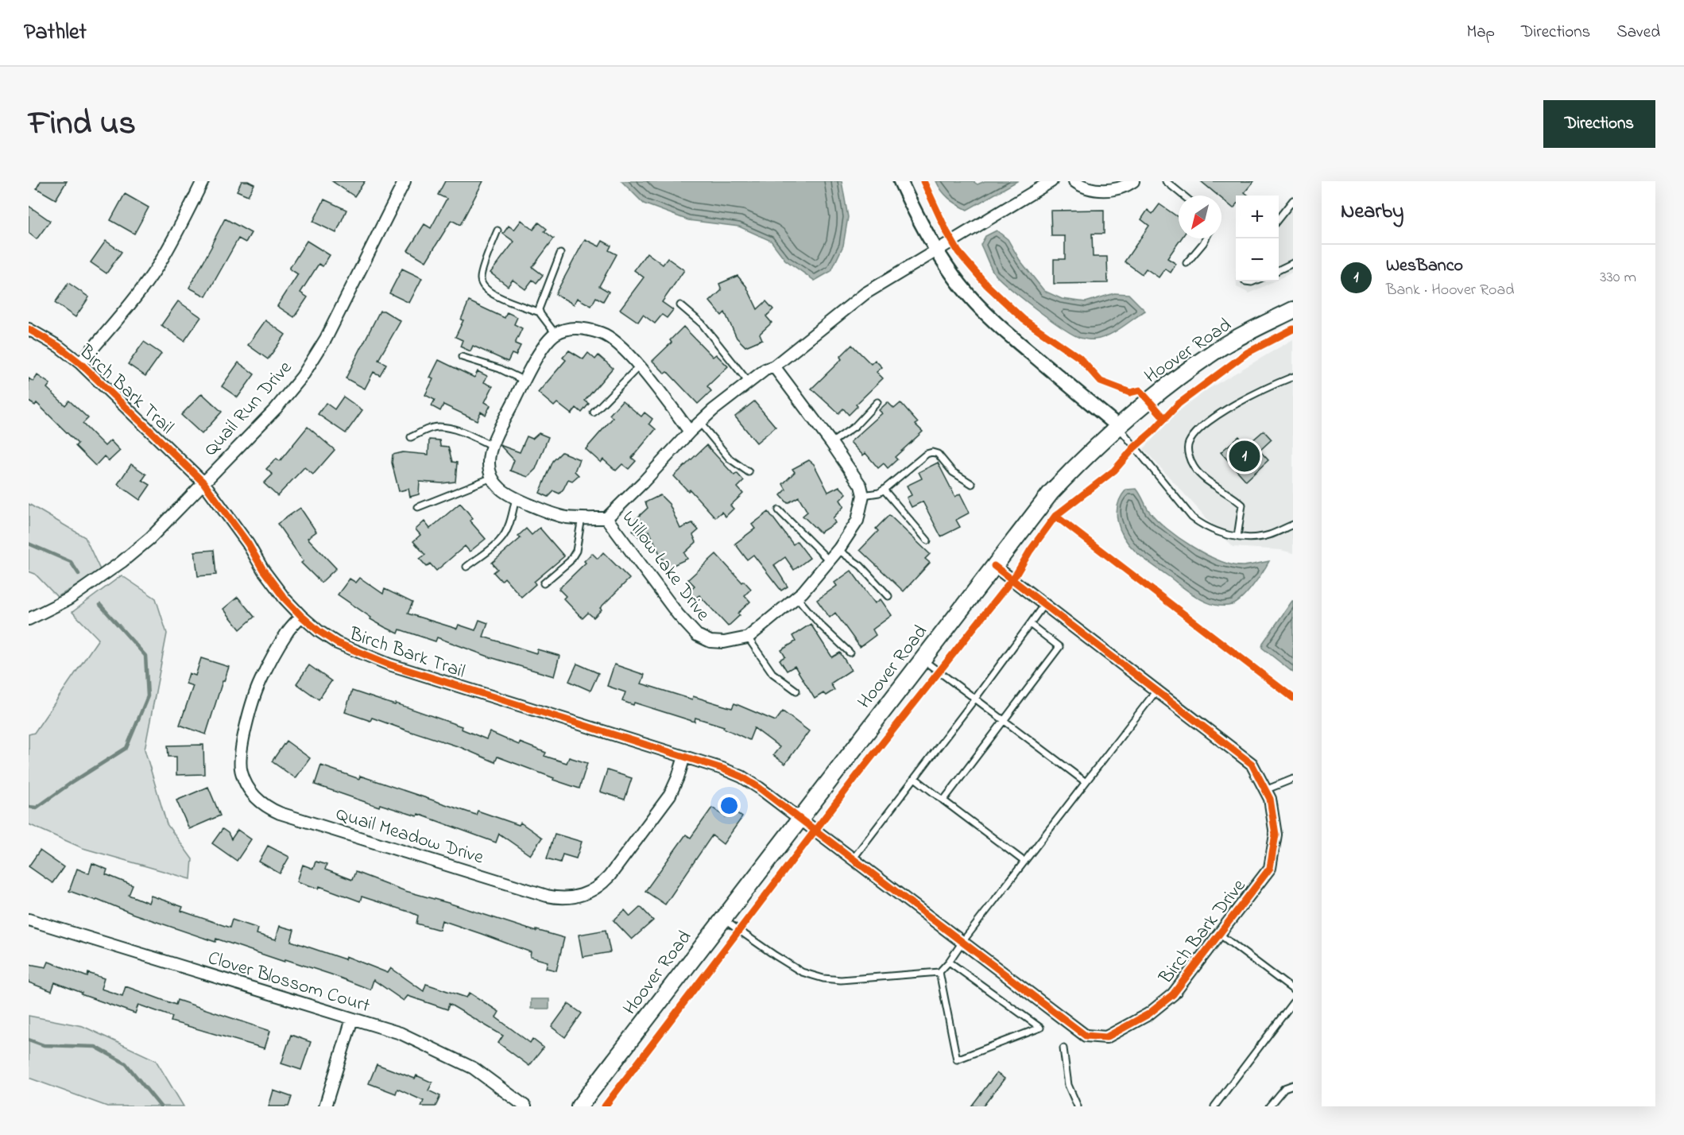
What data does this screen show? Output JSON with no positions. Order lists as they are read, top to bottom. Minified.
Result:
{"streets":{"main road":["Hoover Road"],"street":["Birch Bark Trail","Quail Run Drive","Willow Lake Drive","Quail Meadow Drive","Birch Bark Drive","Clover Blossom Court"]},"crossings":[["Hoover Road","Birch Bark Trail"],["Hoover Road","Birch Bark Drive"],["Birch Bark Trail","Quail Run Drive"],["Birch Bark Trail","Quail Meadow Drive"],["Birch Bark Trail","Birch Bark Drive"]],"north":"bottom left","page":{"header":"Pathlet","nav":["Map","Directions","Saved"],"title":"Find us","buttons":"Directions","heading":"Nearby","map_buttons":["+","−"],"list":[{"mark":"1","name":"WesBanco","note":"Bank · Hoover Road","value":"330 m"}],"pins":"1"}}
